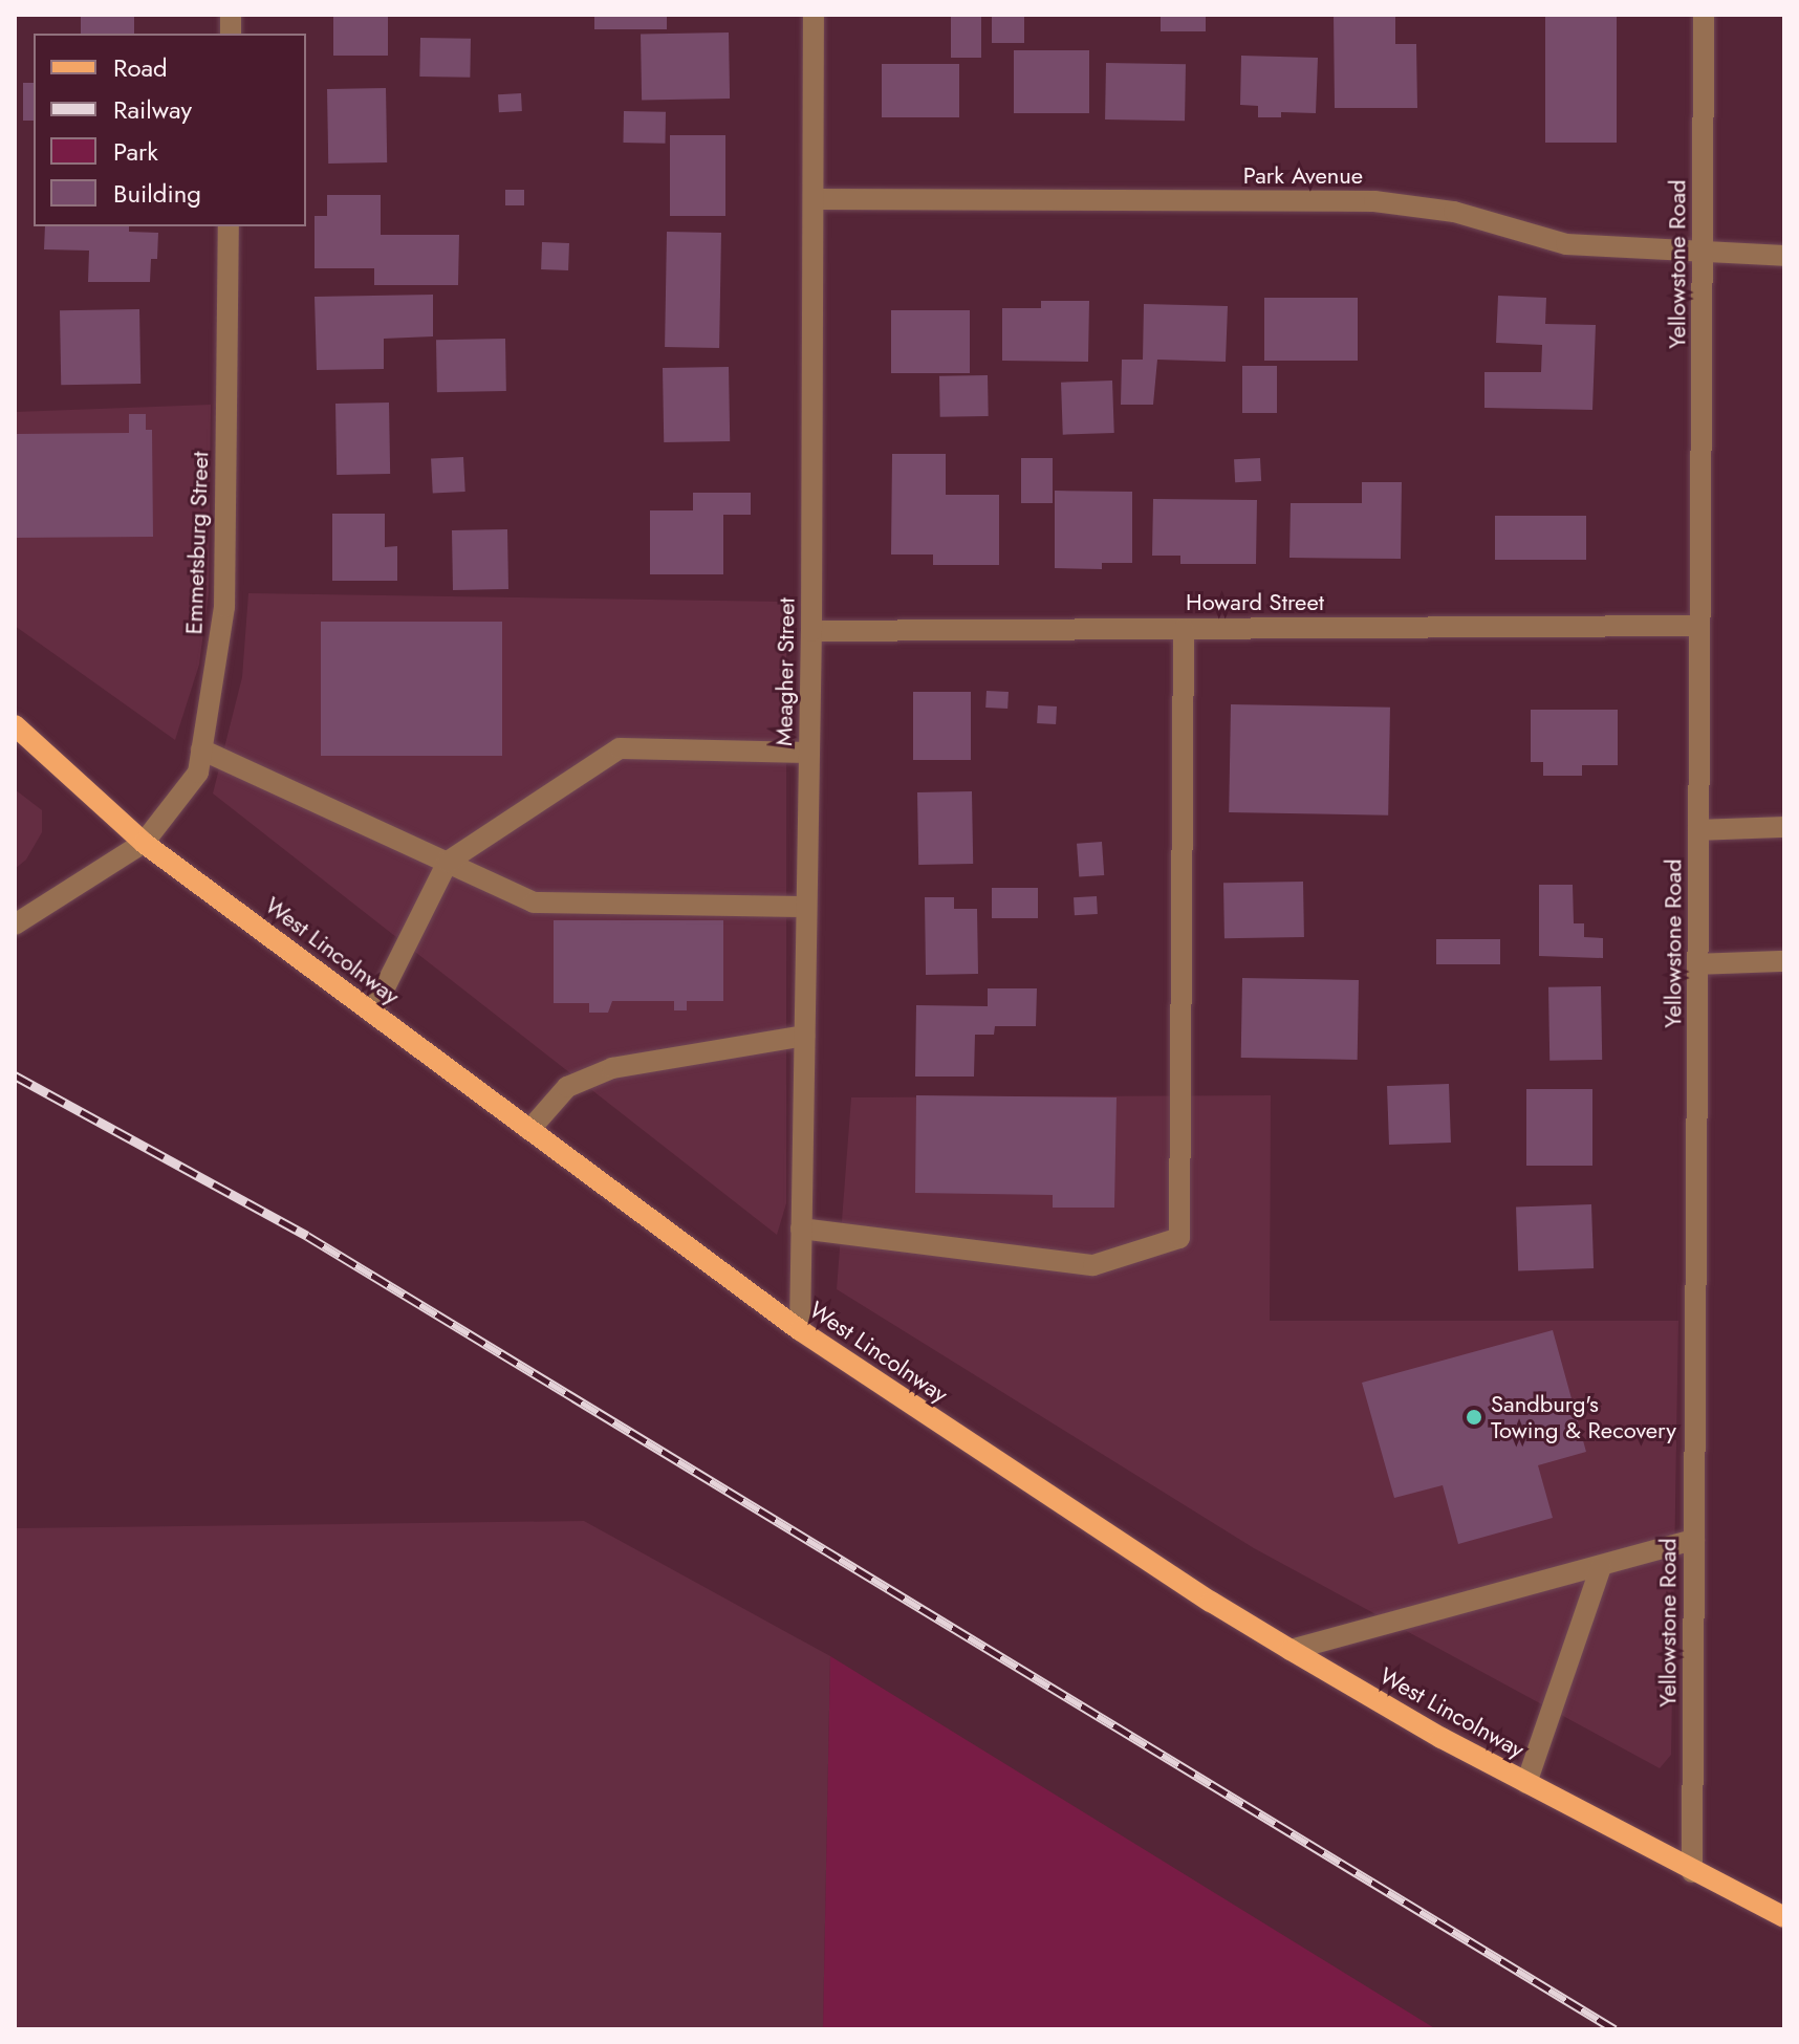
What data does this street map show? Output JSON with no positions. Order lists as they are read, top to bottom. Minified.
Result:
{"streets":{"main road":["West Lincolnway"],"street":["Park Avenue","Yellowstone Road","Emmetsburg Street","Howard Street","Meagher Street"]},"crossings":[["Park Avenue","Yellowstone Road"],["Park Avenue","Meagher Street"],["Yellowstone Road","Howard Street"],["Yellowstone Road","West Lincolnway"],["Emmetsburg Street","West Lincolnway"],["Howard Street","Meagher Street"],["Meagher Street","West Lincolnway"]],"places":["Sandburg's Towing & Recovery"],"legend":["Road","Railway","Park","Building"]}
